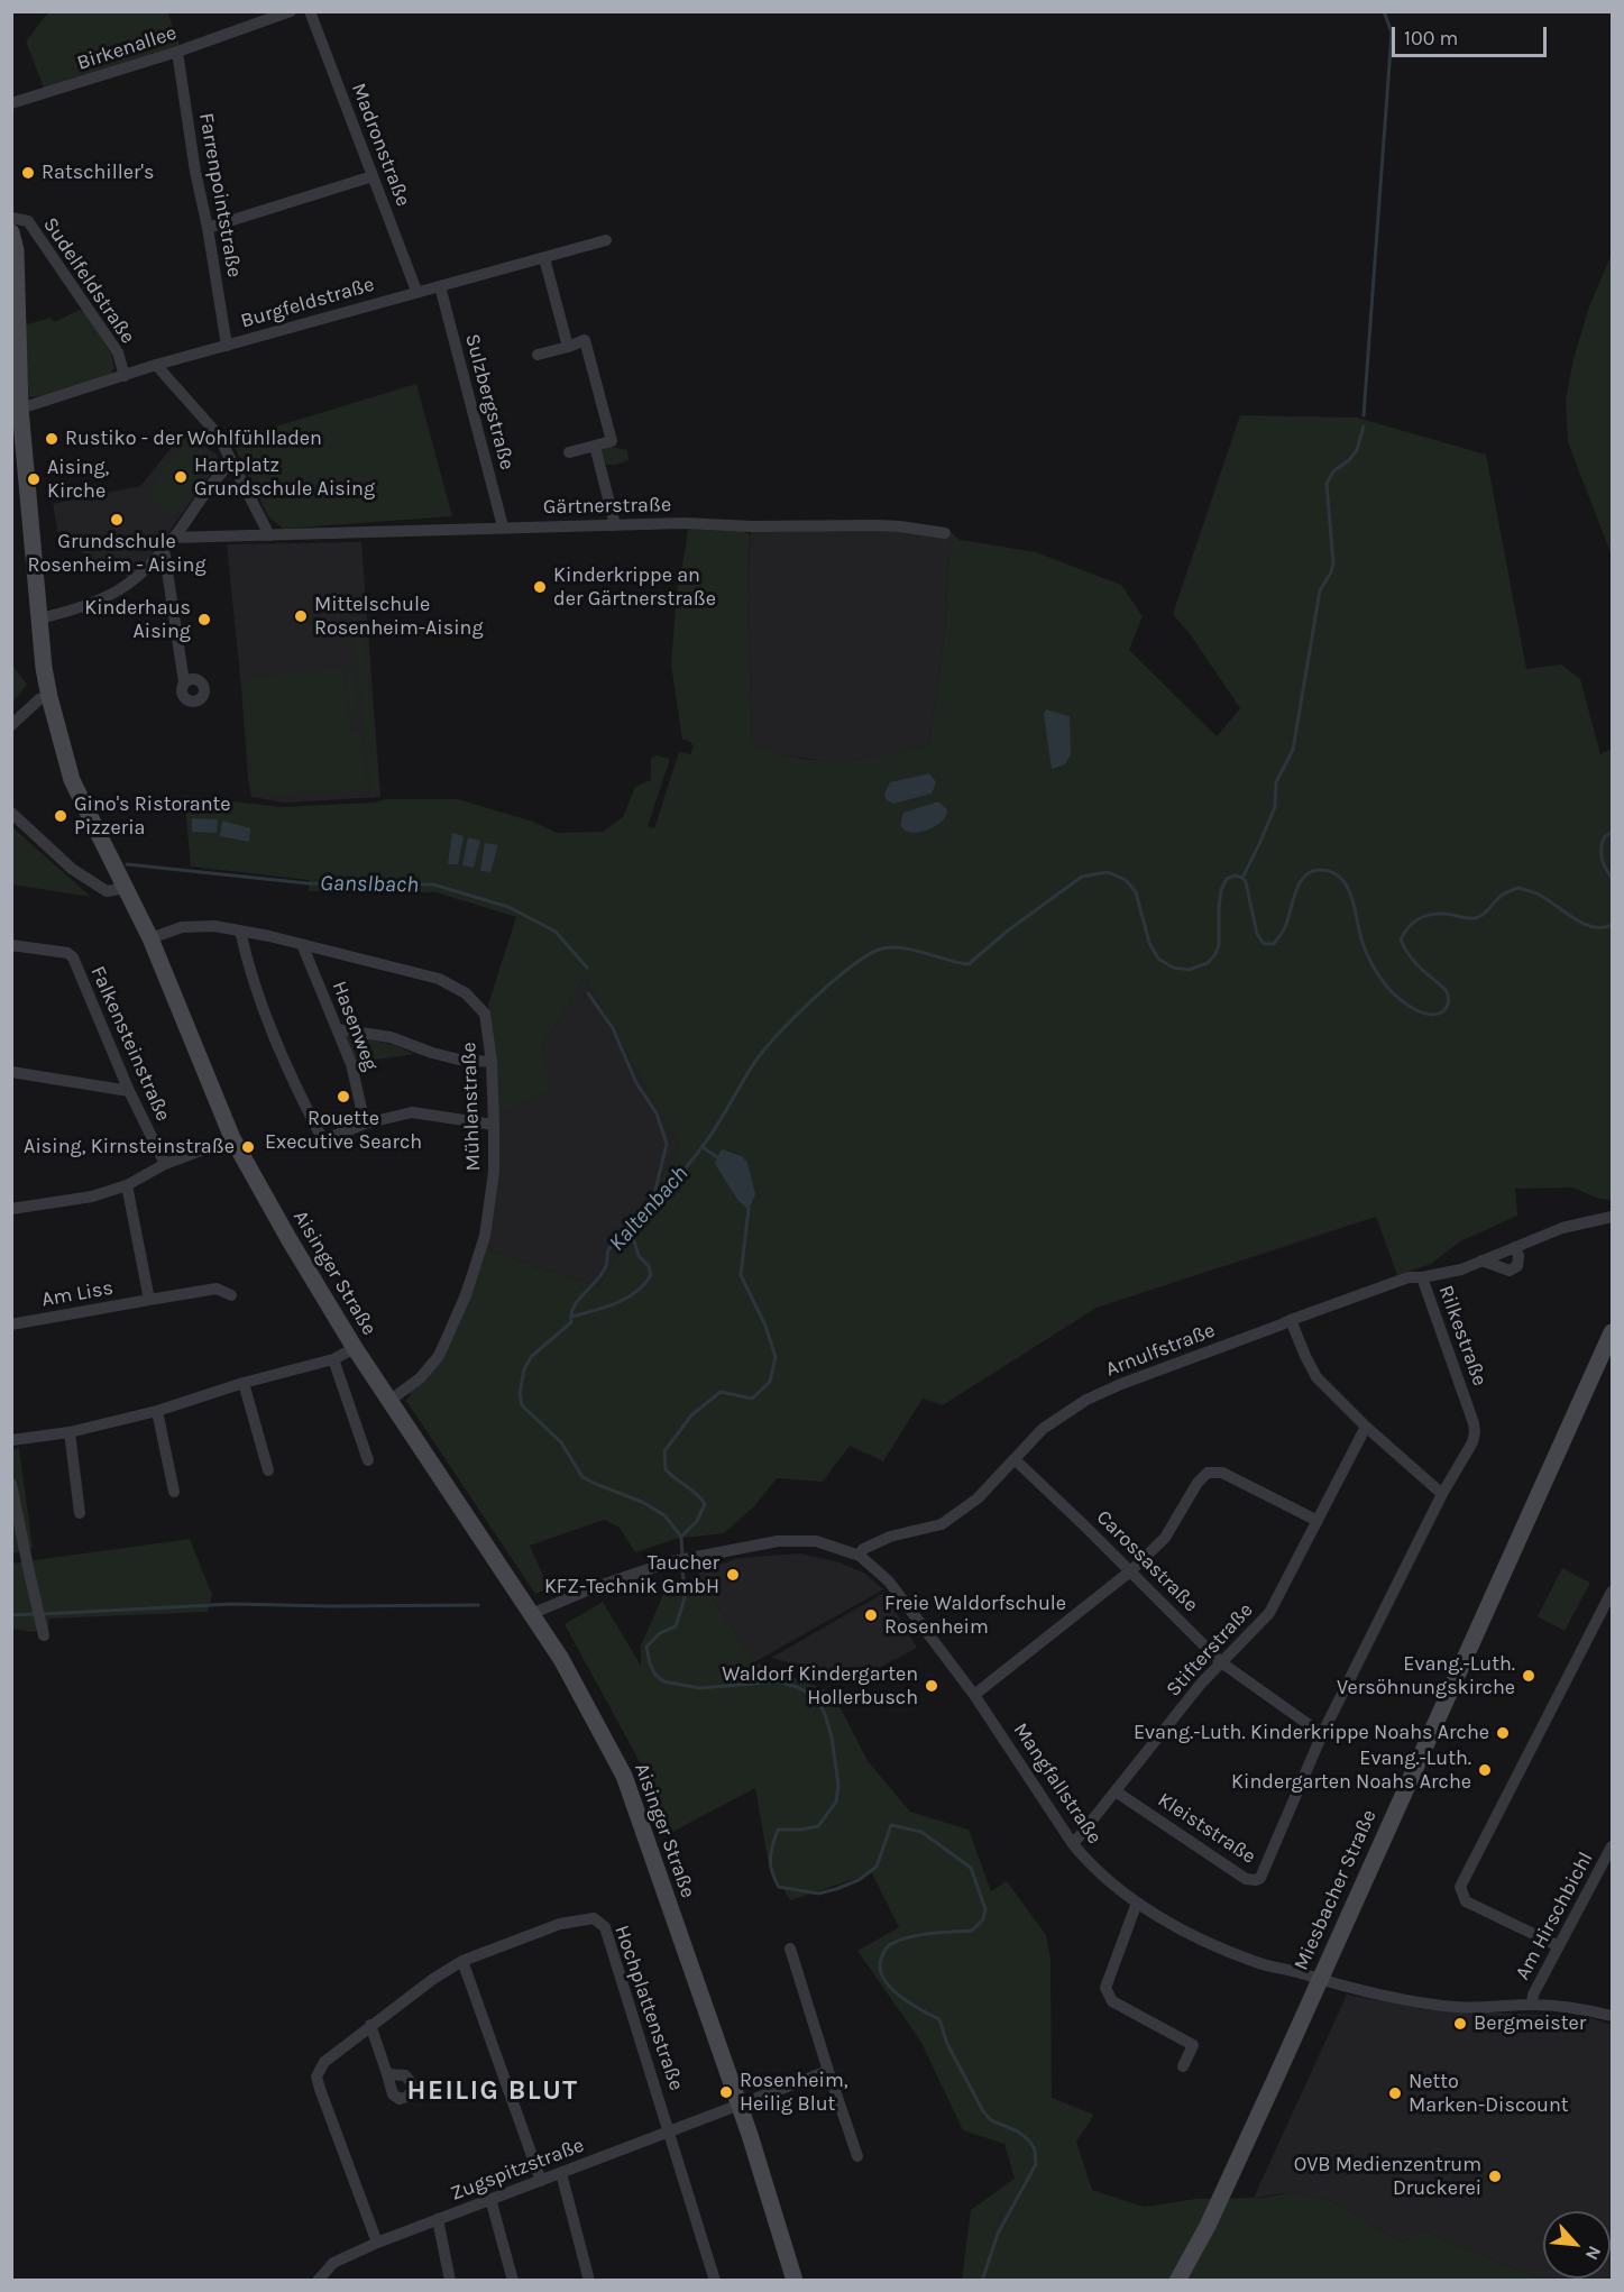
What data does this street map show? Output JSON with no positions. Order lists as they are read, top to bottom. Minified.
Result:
{"streets":{"main road":["Aisinger Straße","Miesbacher Straße"],"street":["Birkenallee","Madronstraße","Farrenpointstraße","Sudelfeldstraße","Burgfeldstraße","Sulzbergstraße","Gärtnerstraße","Hasenweg","Falkensteinstraße","Mühlenstraße","Am Liss","Rilkestraße","Arnulfstraße","Carossastraße","Stifterstraße","Mangfallstraße","Kleiststraße","Am Hirschbichl","Hochplattenstraße","Zugspitzstraße"]},"crossings":[["Birkenallee","Farrenpointstraße"],["Madronstraße","Burgfeldstraße"],["Farrenpointstraße","Burgfeldstraße"],["Sudelfeldstraße","Burgfeldstraße"],["Burgfeldstraße","Sulzbergstraße"],["Burgfeldstraße","Aisinger Straße"],["Sulzbergstraße","Gärtnerstraße"],["Hasenweg","Mühlenstraße"],["Mühlenstraße","Aisinger Straße"],["Aisinger Straße","Mangfallstraße"],["Aisinger Straße","Zugspitzstraße"],["Rilkestraße","Arnulfstraße"],["Rilkestraße","Kleiststraße"],["Arnulfstraße","Carossastraße"],["Arnulfstraße","Mangfallstraße"],["Carossastraße","Stifterstraße"],["Carossastraße","Kleiststraße"],["Stifterstraße","Mangfallstraße"],["Stifterstraße","Kleiststraße"],["Mangfallstraße","Miesbacher Straße"],["Mangfallstraße","Am Hirschbichl"],["Hochplattenstraße","Zugspitzstraße"]],"districts":["HEILIG BLUT"],"water":["Ganslbach","Kaltenbach"],"places":["Ratschiller's","Rustiko - der Wohlfühlladen","Hartplatz Grundschule Aising","Aising, Kirche","Grundschule Rosenheim - Aising","Kinderkrippe an der Gärtnerstraße","Mittelschule Rosenheim-Aising","Kinderhaus Aising","Gino's Ristorante Pizzeria","Rouette Executive Search","Aising, Kirnsteinstraße","Taucher KFZ-Technik GmbH","Freie Waldorfschule Rosenheim","Evang.-Luth. Versöhnungskirche","Waldorf Kindergarten Hollerbusch","Evang.-Luth. Kinderkrippe Noahs Arche","Evang.-Luth. Kindergarten Noahs Arche","Bergmeister","Rosenheim, Heilig Blut","Netto Marken-Discount","OVB Medienzentrum Druckerei"],"scale_bar":"100 m","north":"bottom right"}
